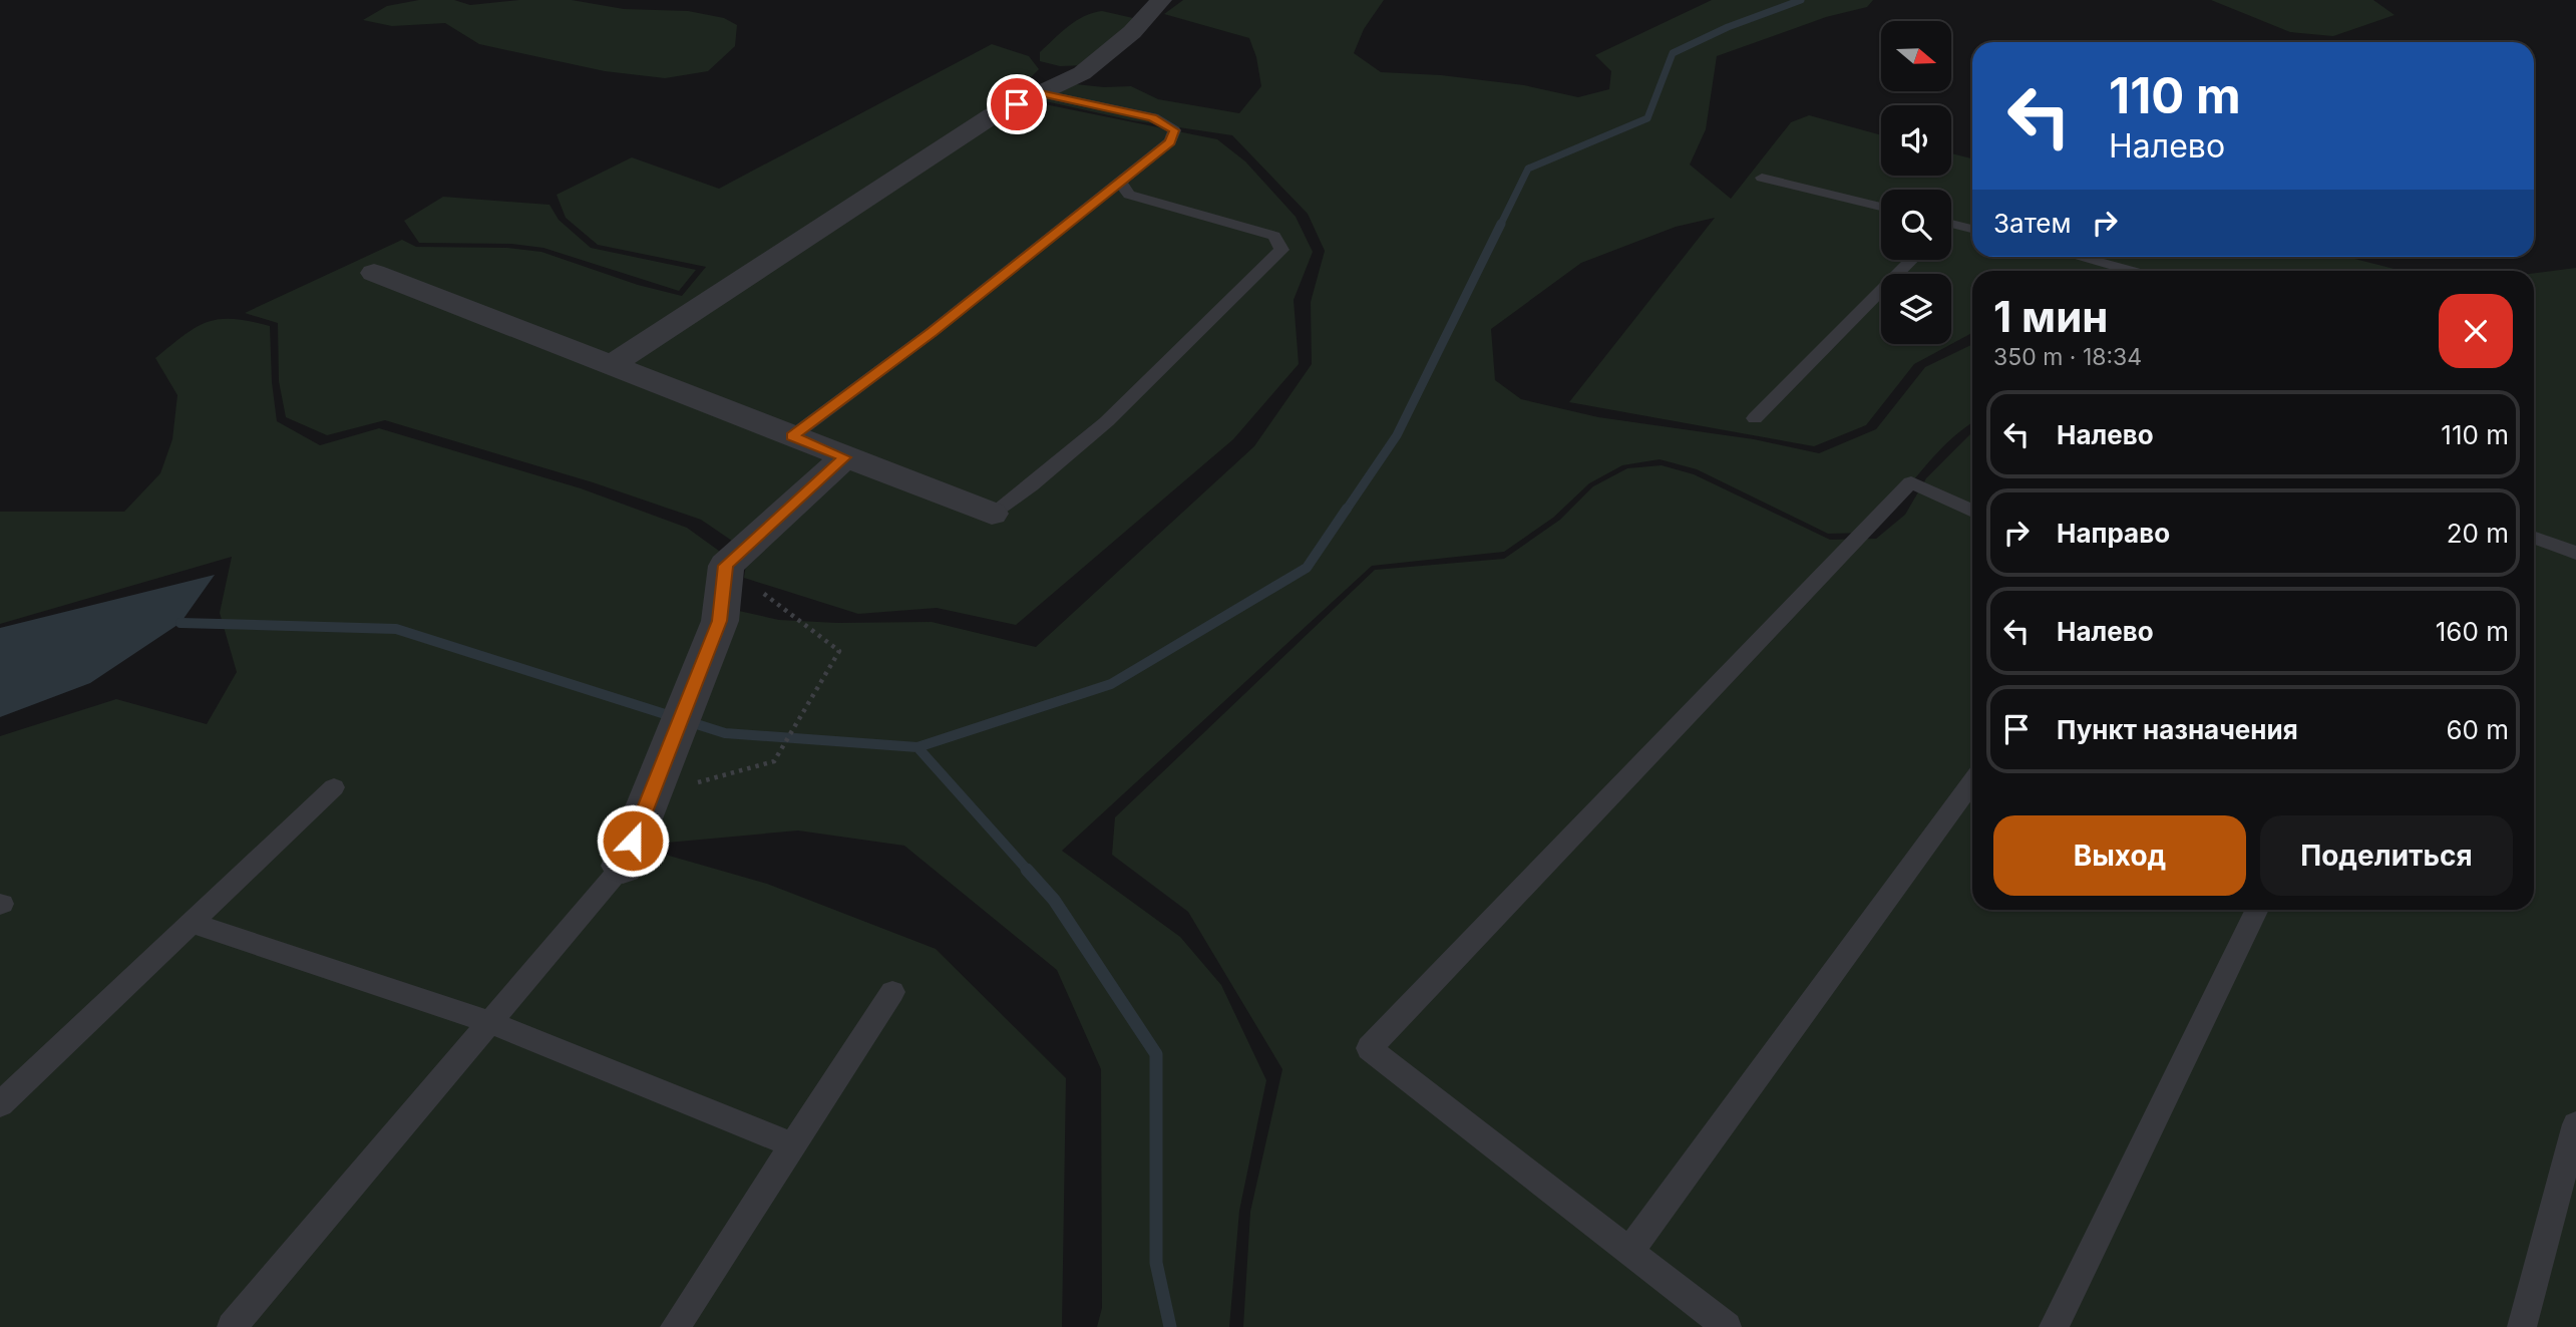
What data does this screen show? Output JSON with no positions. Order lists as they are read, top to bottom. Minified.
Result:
{"north":"right","page":{"turn":["110 m","Налево"],"then":"Затем","heading":["1 мин","350 m · 18:34"],"list":[{"name":"Налево","value":"110 m"},{"name":"Направо","value":"20 m"},{"name":"Налево","value":"160 m"},{"name":"Пункт назначения","value":"60 m"}],"buttons":["Выход","Поделиться"]}}
